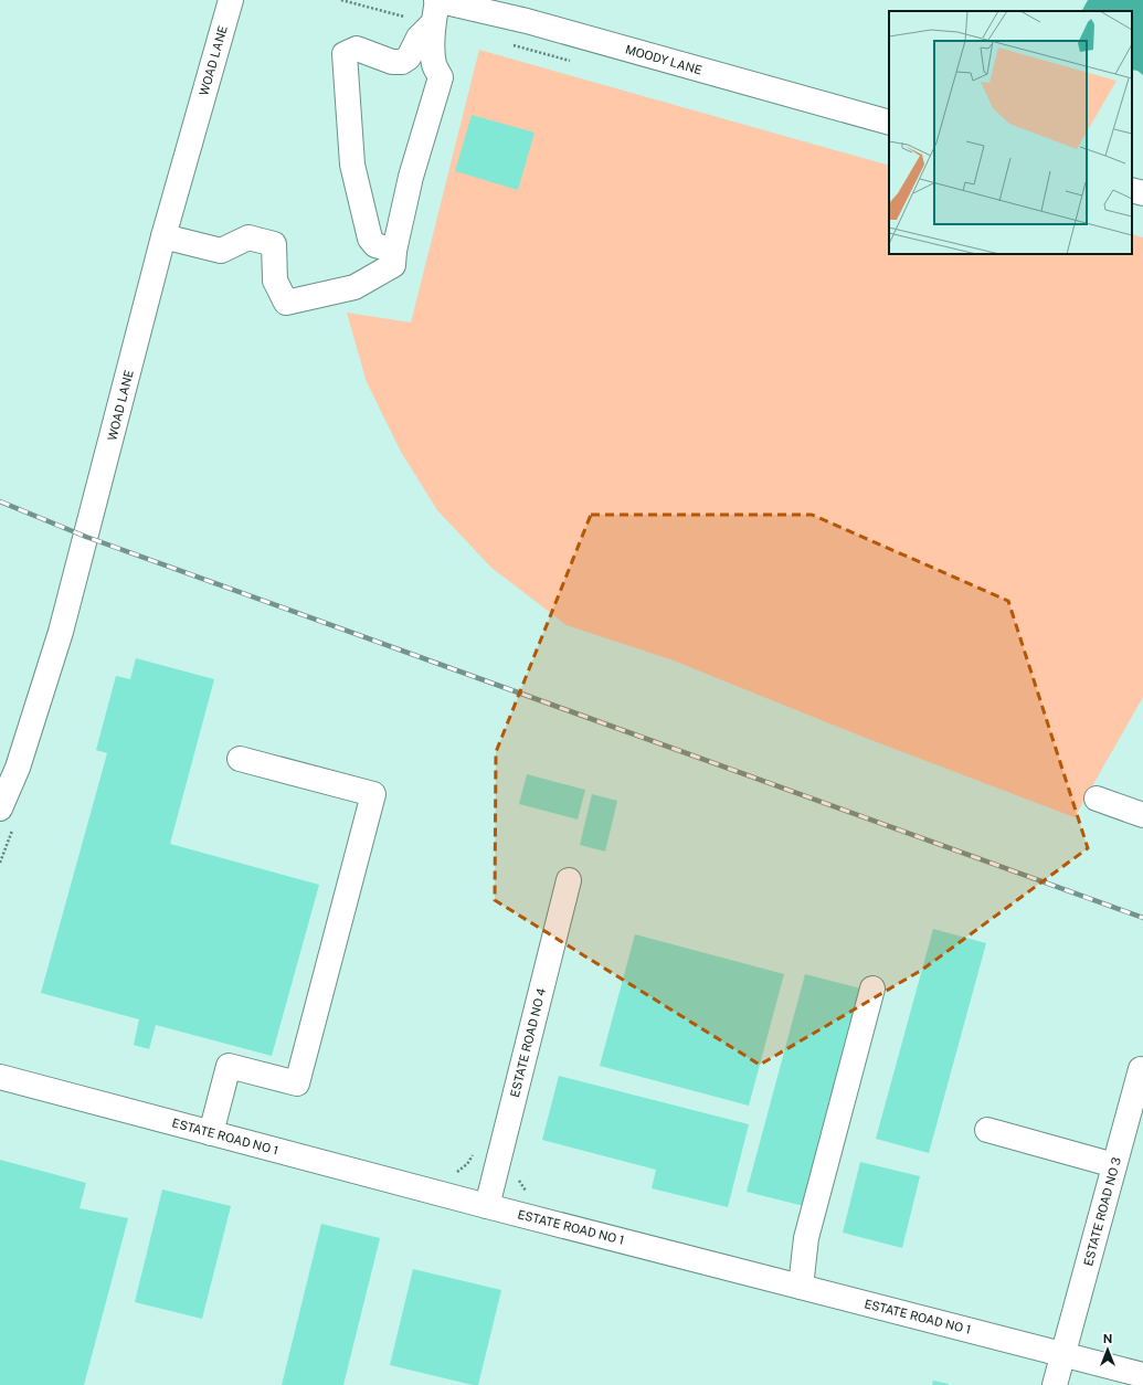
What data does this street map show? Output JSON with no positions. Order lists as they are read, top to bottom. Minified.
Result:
{"streets":{"street":["MOODY LANE","WOAD LANE","ESTATE ROAD NO 4","ESTATE ROAD NO 1","ESTATE ROAD NO 3"]},"crossings":[["ESTATE ROAD NO 4","ESTATE ROAD NO 1"],["ESTATE ROAD NO 1","ESTATE ROAD NO 3"]],"north":"top"}
